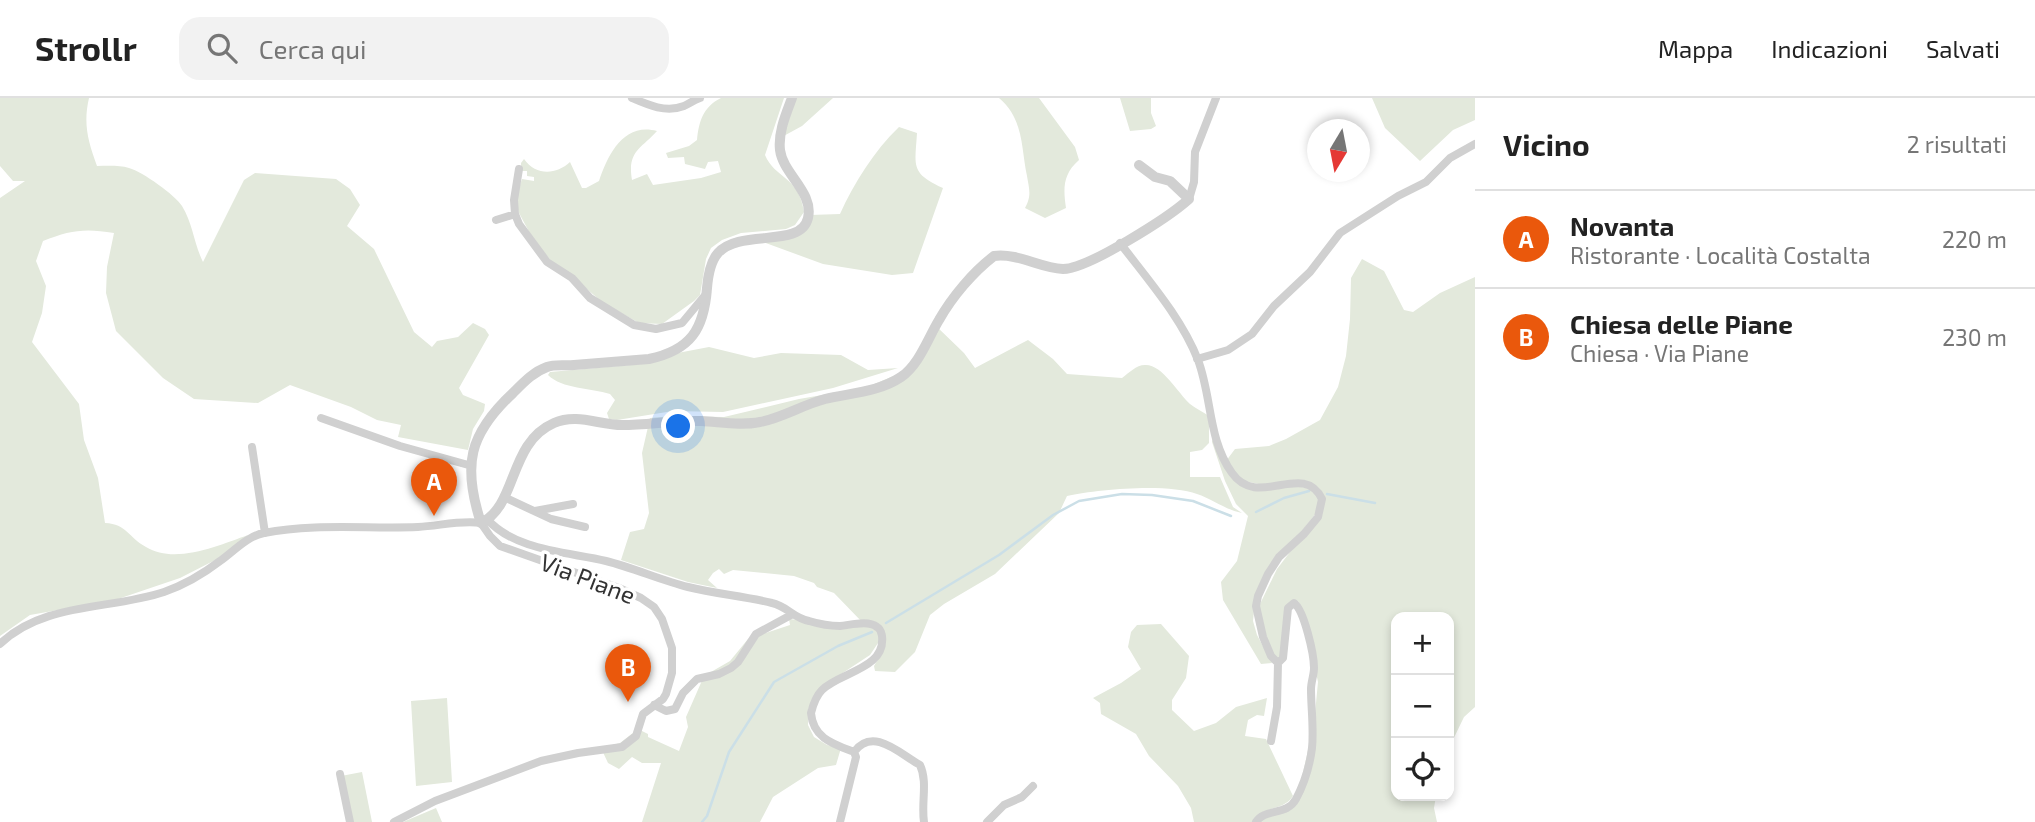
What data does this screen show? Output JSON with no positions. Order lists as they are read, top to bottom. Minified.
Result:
{"streets":{"street":["Via Piane"]},"north":"bottom","page":{"header":"Strollr","search":"Cerca qui","nav":["Mappa","Indicazioni","Salvati"],"heading":["Vicino","2 risultati"],"list":[{"mark":"A","name":"Novanta","note":"Ristorante · Località Costalta","value":"220 m"},{"mark":"B","name":"Chiesa delle Piane","note":"Chiesa · Via Piane","value":"230 m"}],"pins":["A","B"],"map_buttons":["+","−"]}}
